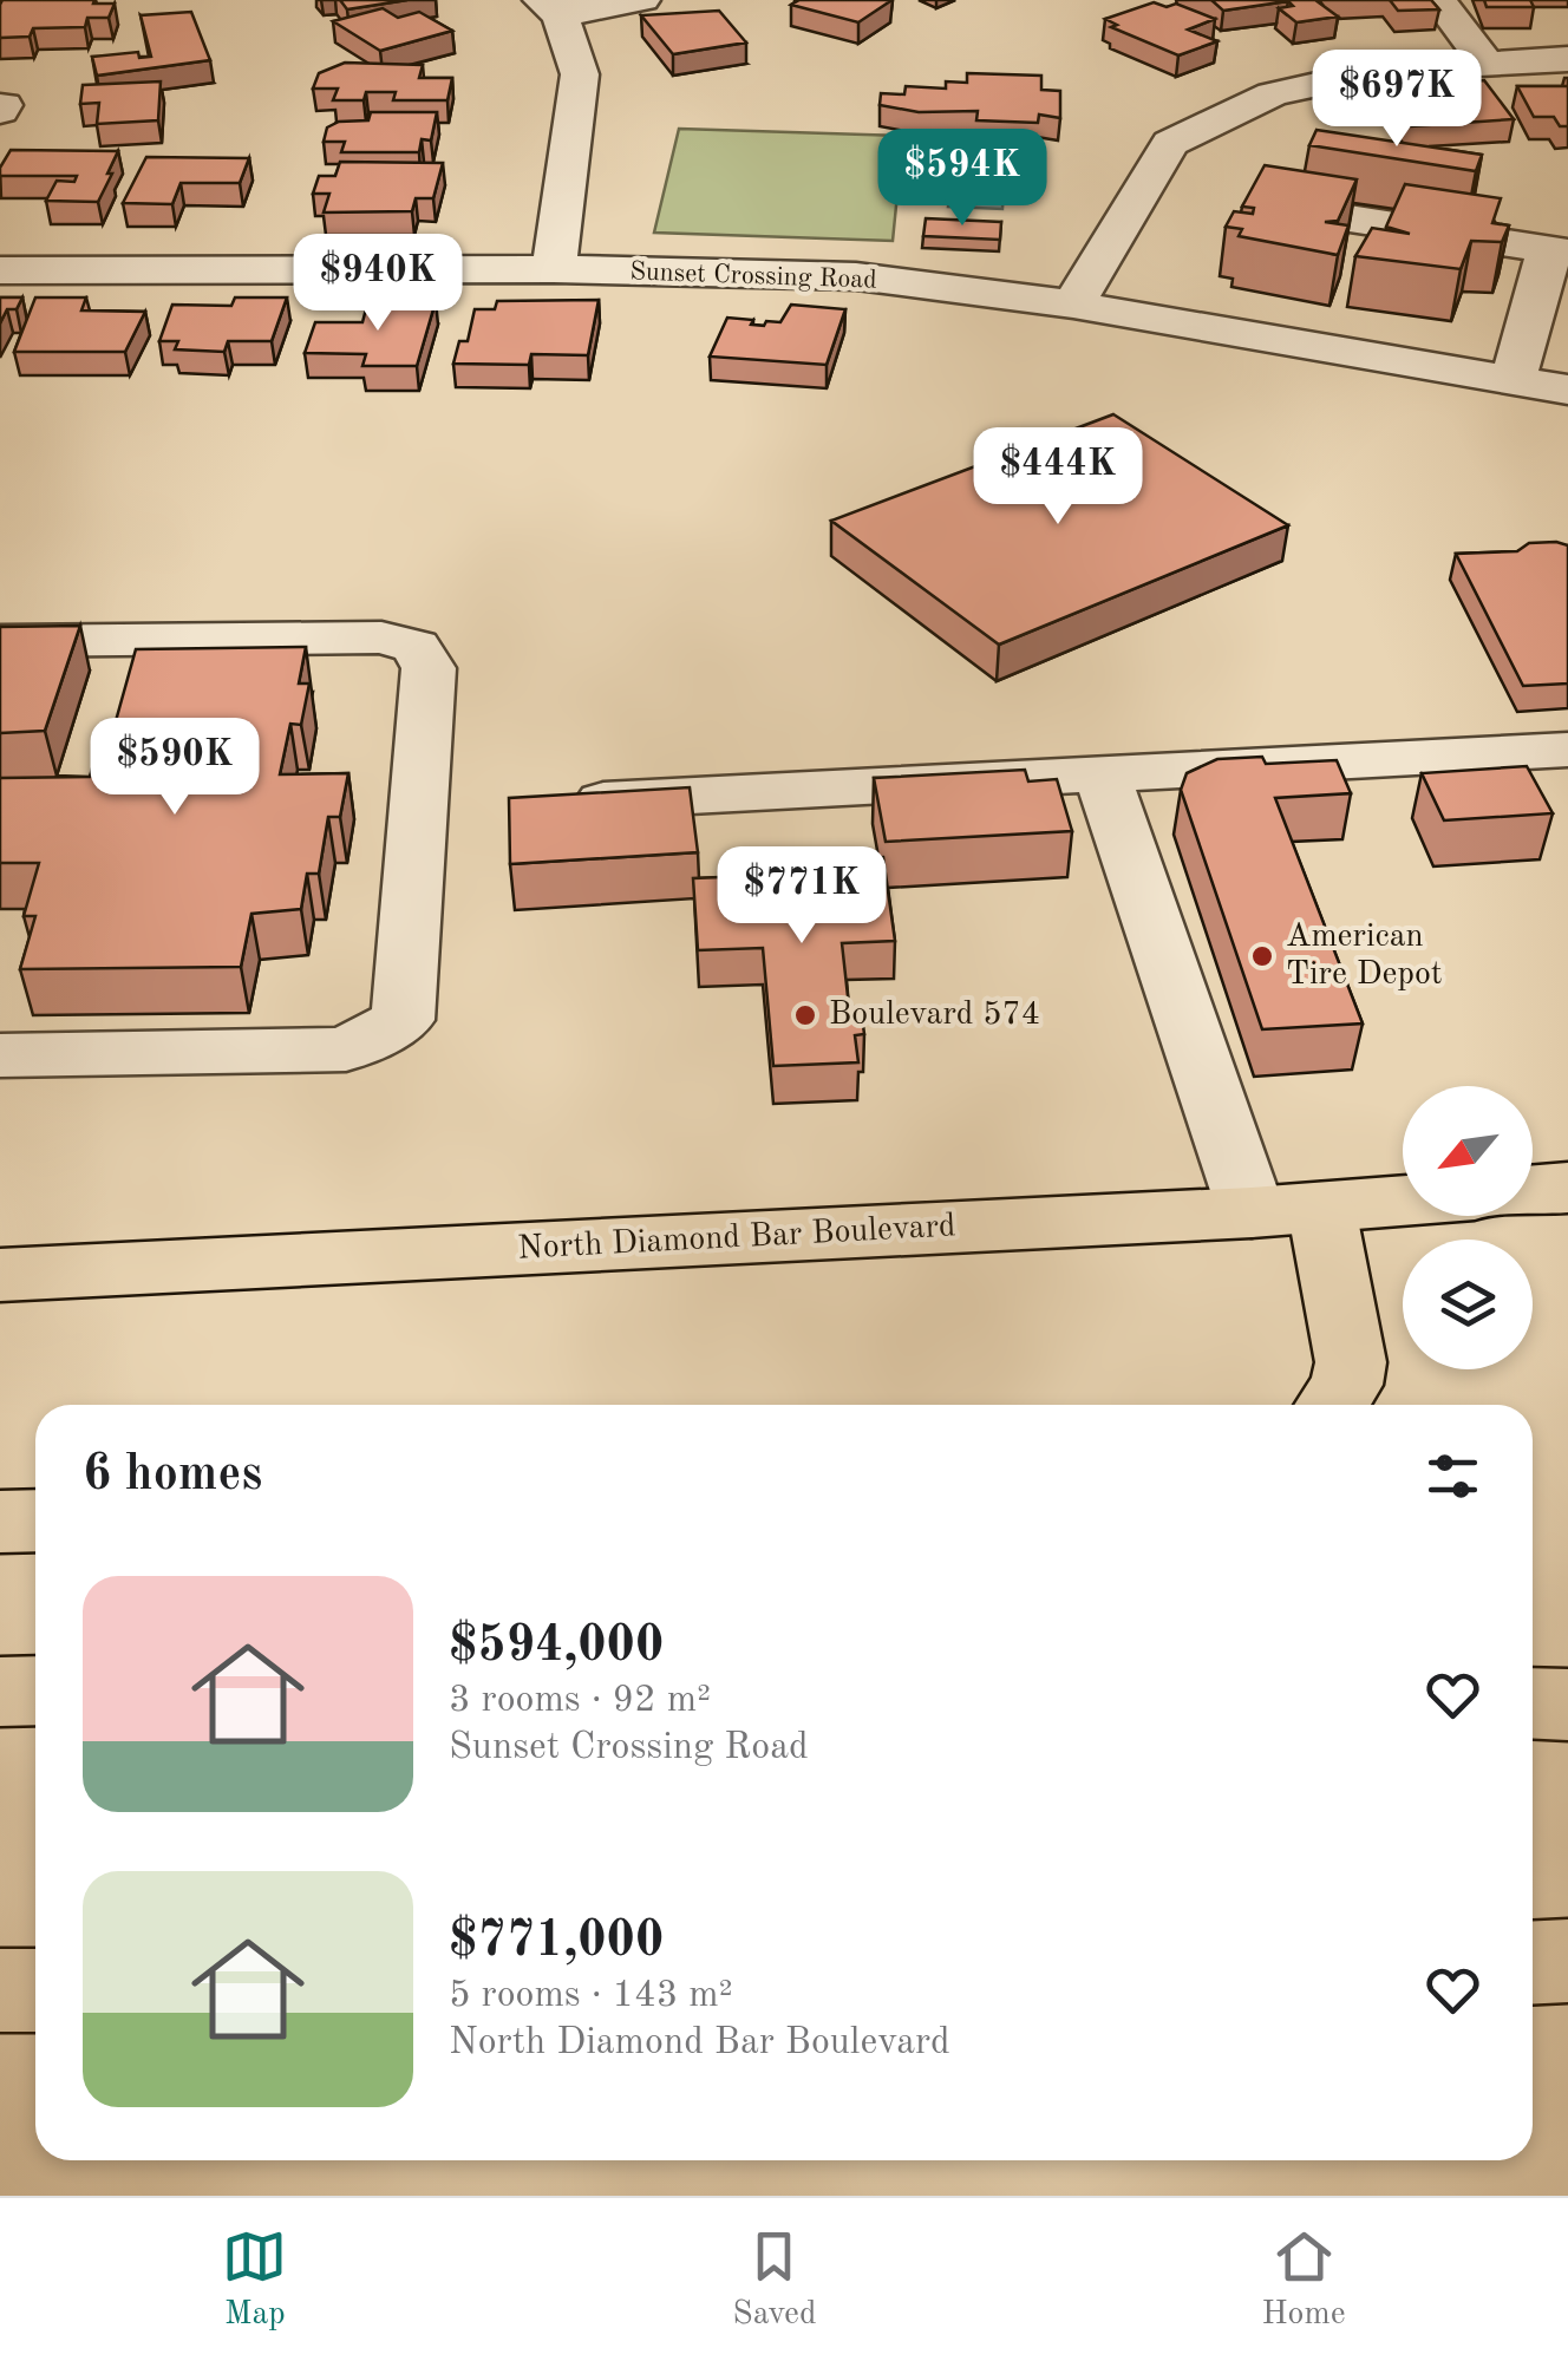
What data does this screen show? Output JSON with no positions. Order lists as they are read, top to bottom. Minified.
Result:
{"streets":{"main road":["North Diamond Bar Boulevard"],"street":["Sunset Crossing Road"]},"places":["American Tire Depot","Boulevard 574"],"north":"bottom left","page":{"price":["$697K","$594K","$940K","$444K","$590K","$771K"],"heading":"6 homes","list":[{"name":"$594,000","note":"3 rooms · 92 m² · Sunset Crossing Road"},{"name":"$771,000","note":"5 rooms · 143 m² · North Diamond Bar Boulevard"}],"tabs":["Map","Saved","Home"]}}
